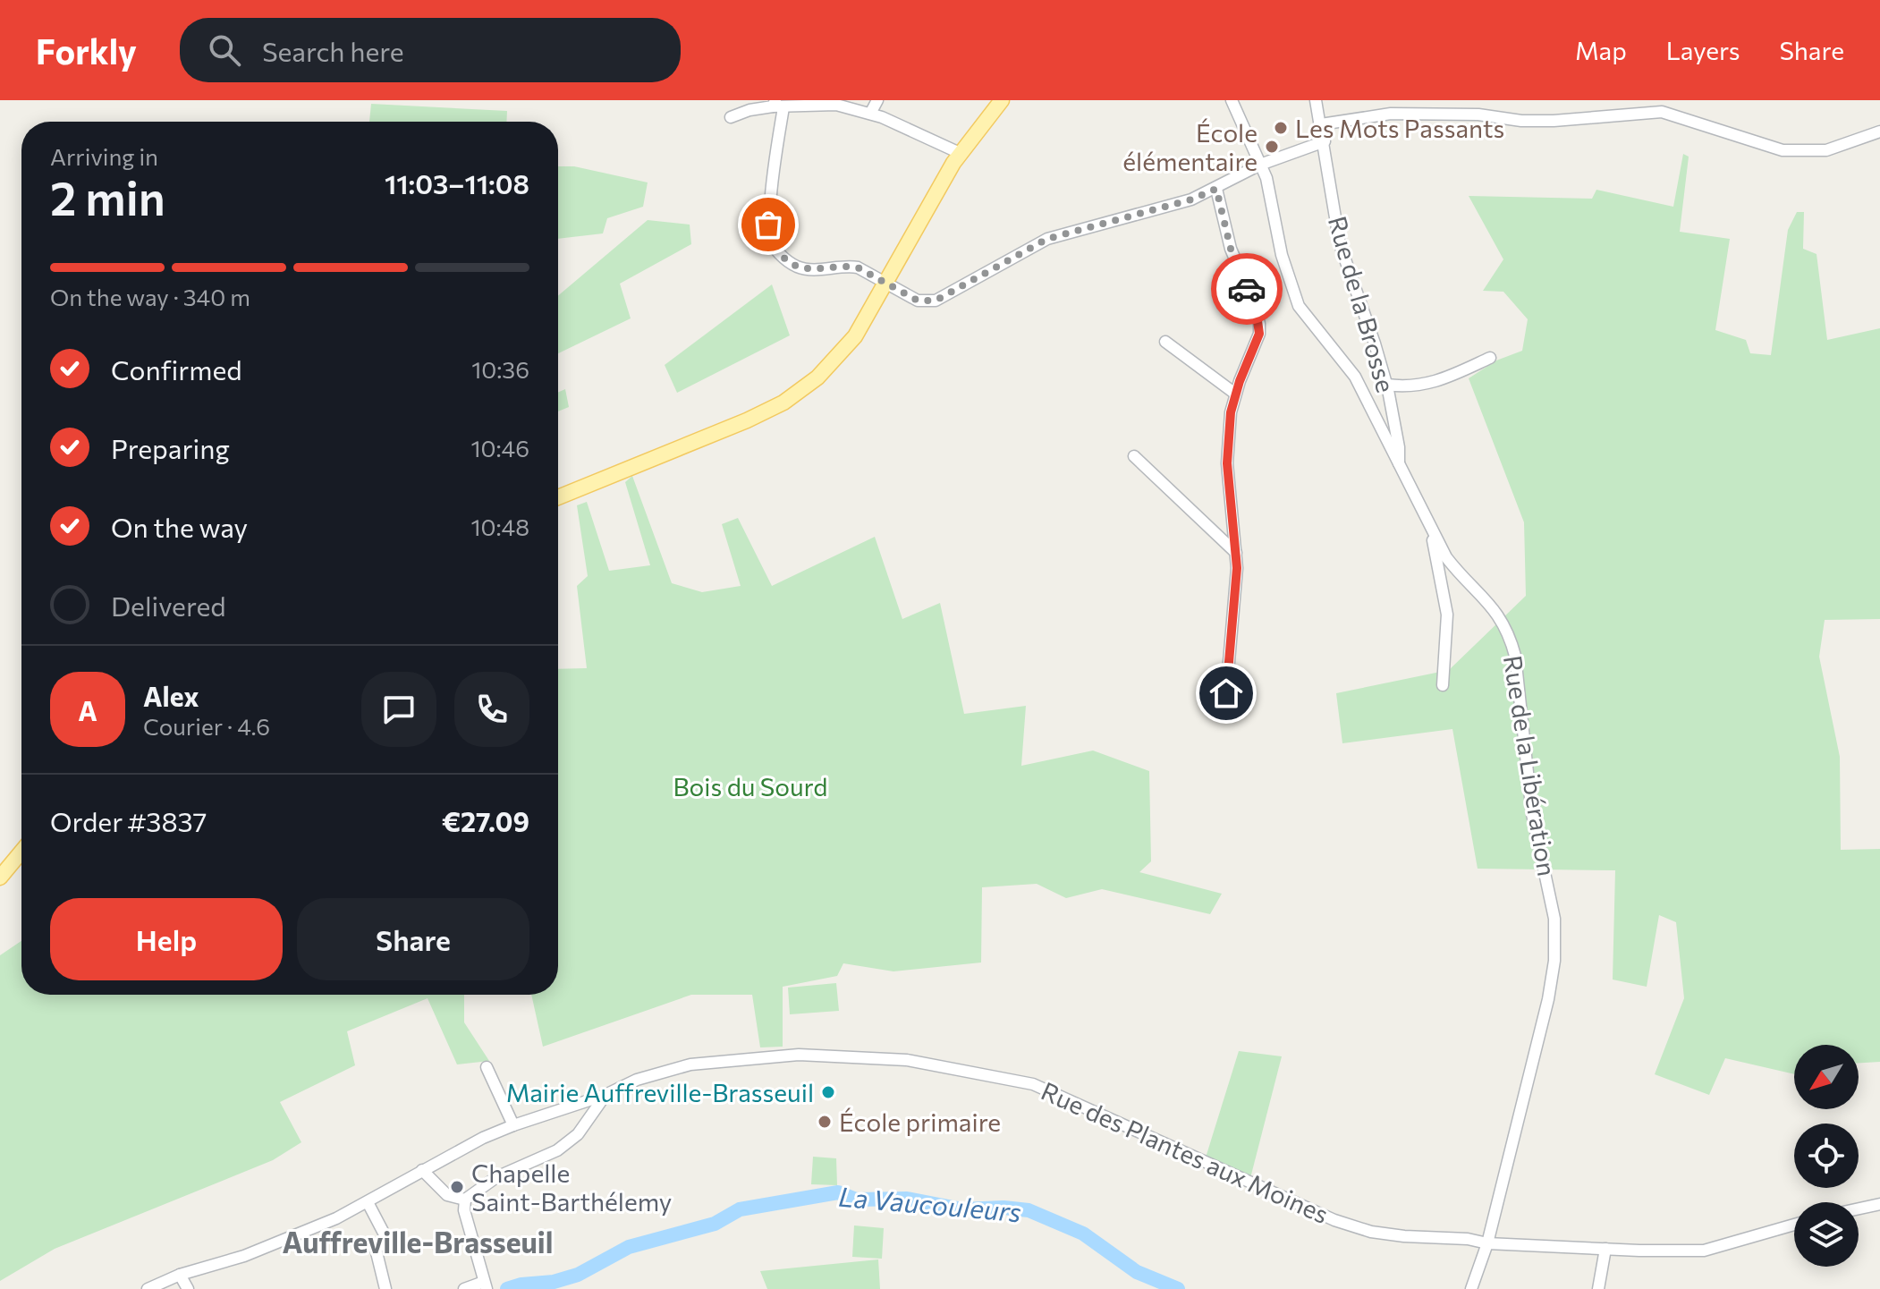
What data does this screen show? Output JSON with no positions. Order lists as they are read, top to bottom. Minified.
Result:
{"streets":{"street":["Rue de la Brosse","Rue de la Libération","Rue des Plantes aux Moines"]},"crossings":[["Rue de la Brosse","Rue de la Libération"],["Rue de la Libération","Rue des Plantes aux Moines"]],"districts":["Auffreville-Brasseuil"],"water":["La Vaucouleurs"],"parks":["Bois du Sourd"],"places":["Les Mots Passants","École élémentaire","Mairie Auffreville-Brasseuil","École primaire","Chapelle Saint-Barthélemy"],"north":"bottom left","page":{"header":"Forkly","search":"Search here","nav":["Map","Layers","Share"],"heading":["2 min","Arriving in","11:03–11:08"],"panel":["Alex","Courier · 4.6","Order #3837","€27.09"],"bar":"On the way · 340 m","list":[["Confirmed","10:36"],["Preparing","10:46"],["On the way","10:48"],"Delivered"],"round":"A","buttons":["Help","Share"]}}
